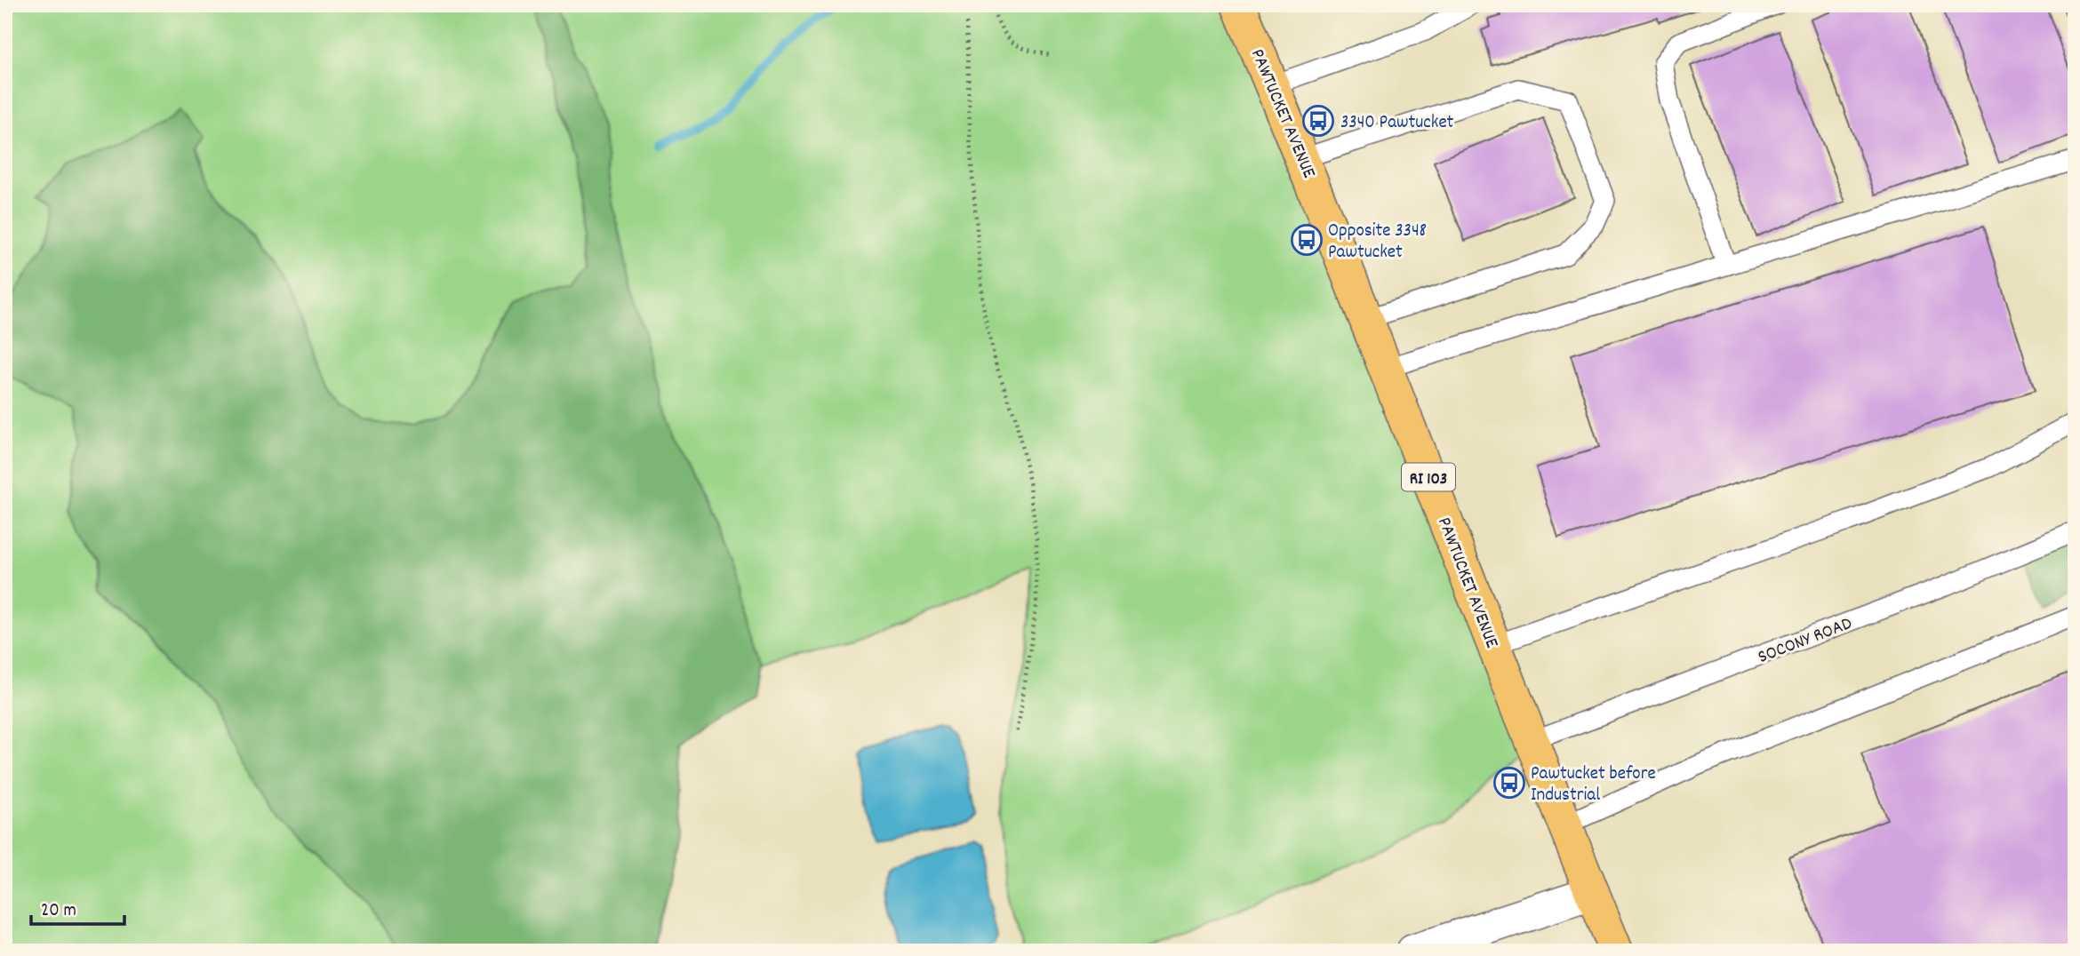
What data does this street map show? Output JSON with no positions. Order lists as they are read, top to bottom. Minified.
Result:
{"streets":{"main road":["PAWTUCKET AVENUE","RI 103"],"lane":["SOCONY ROAD"]},"crossings":[["PAWTUCKET AVENUE","SOCONY ROAD"]],"places":{"bus stop":["3340 Pawtucket","Opposite 3348 Pawtucket","Pawtucket before Industrial"]},"scale_bar":"20 m"}
